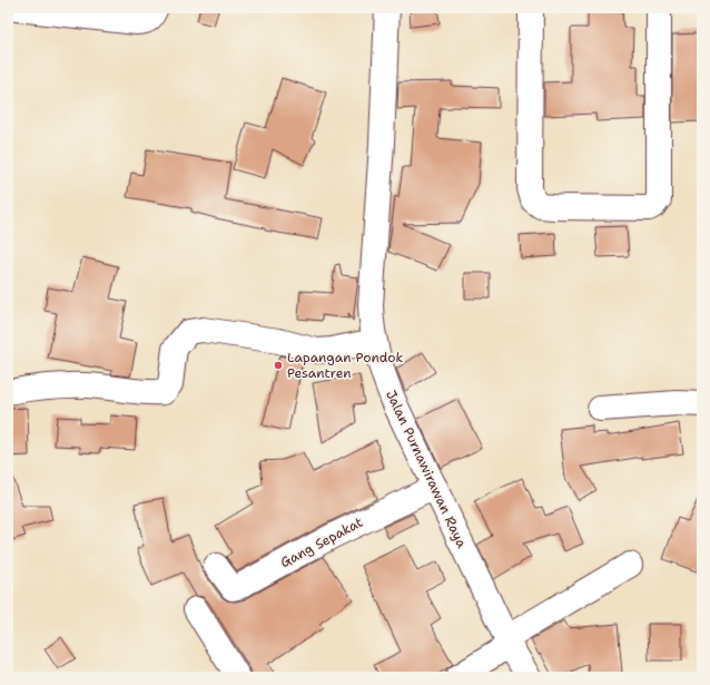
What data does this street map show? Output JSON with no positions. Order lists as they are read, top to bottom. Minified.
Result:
{"streets":{"street":["Jalan Purnawirawan Raya","Gang Sepakat"]},"crossings":[["Jalan Purnawirawan Raya","Gang Sepakat"]],"places":["Lapangan Pondok Pesantren"]}
